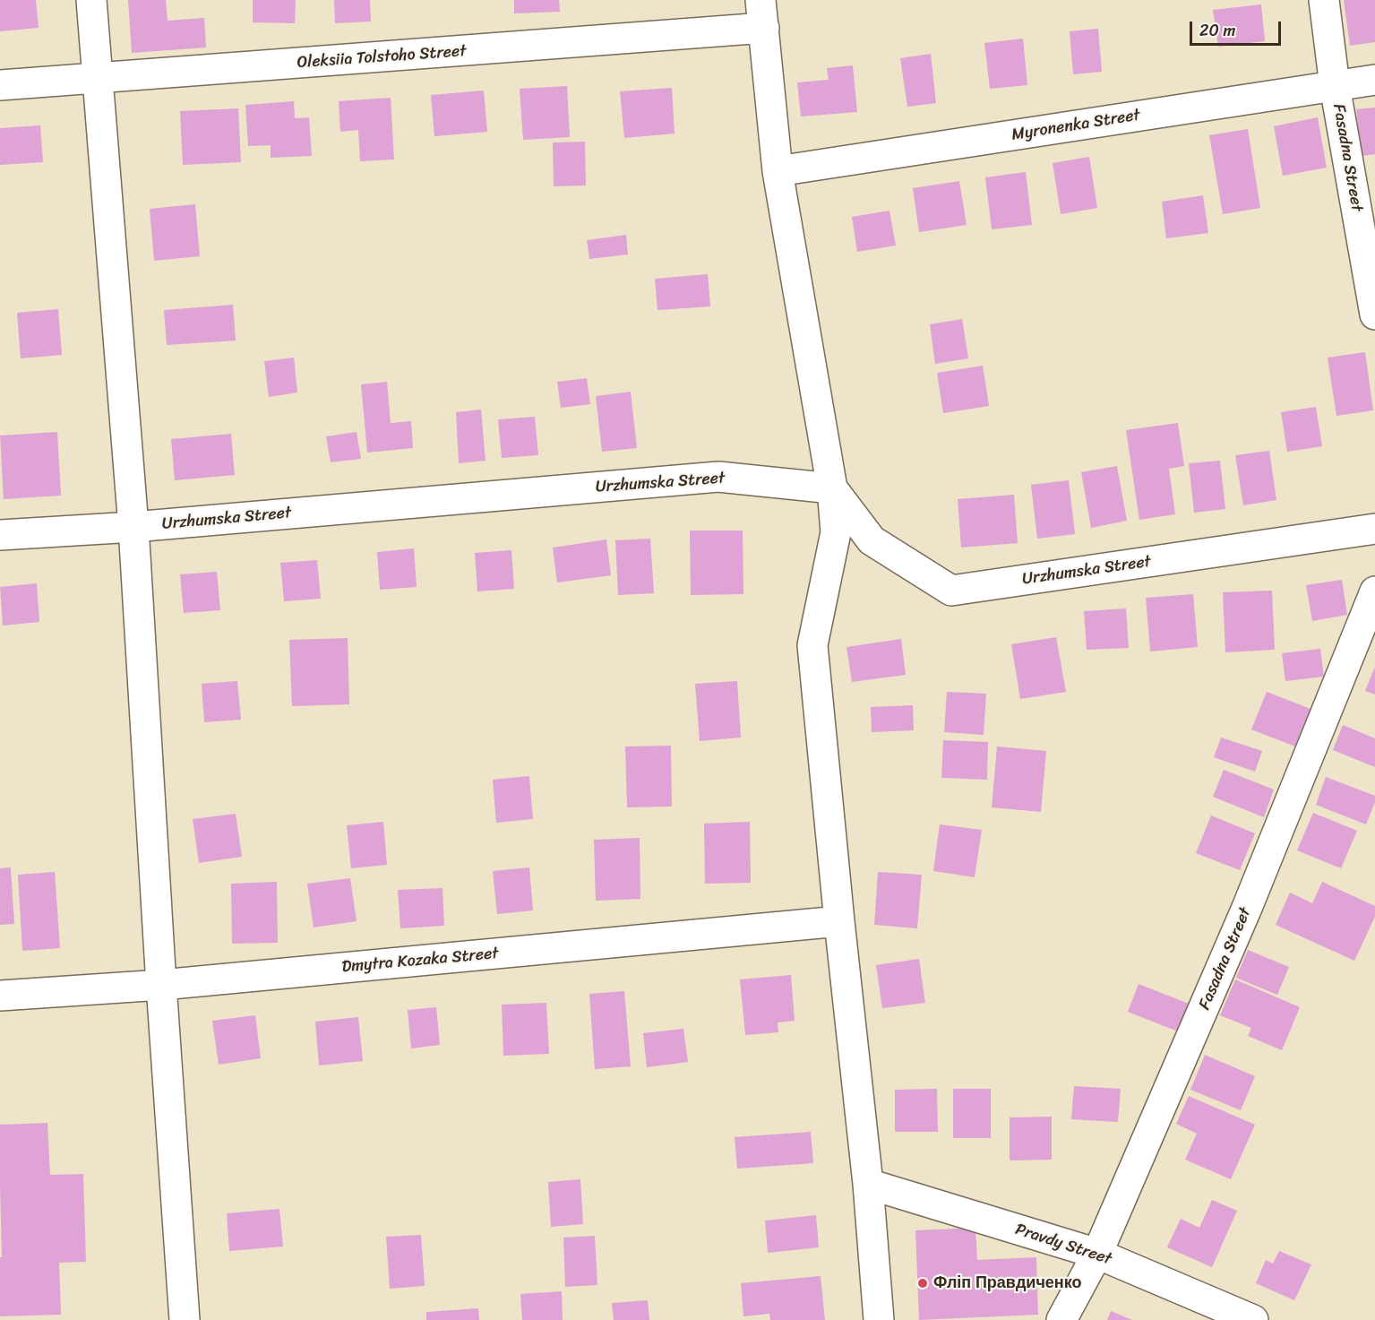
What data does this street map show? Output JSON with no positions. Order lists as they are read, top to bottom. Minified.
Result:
{"streets":{"street":["Oleksiia Tolstoho Street","Myronenka Street","Fasadna Street","Urzhumska Street","Dmytra Kozaka Street","Pravdy Street"]},"crossings":[["Myronenka Street","Fasadna Street"],["Fasadna Street","Pravdy Street"]],"places":["Фліп Правдиченко"],"scale_bar":"20 m"}
